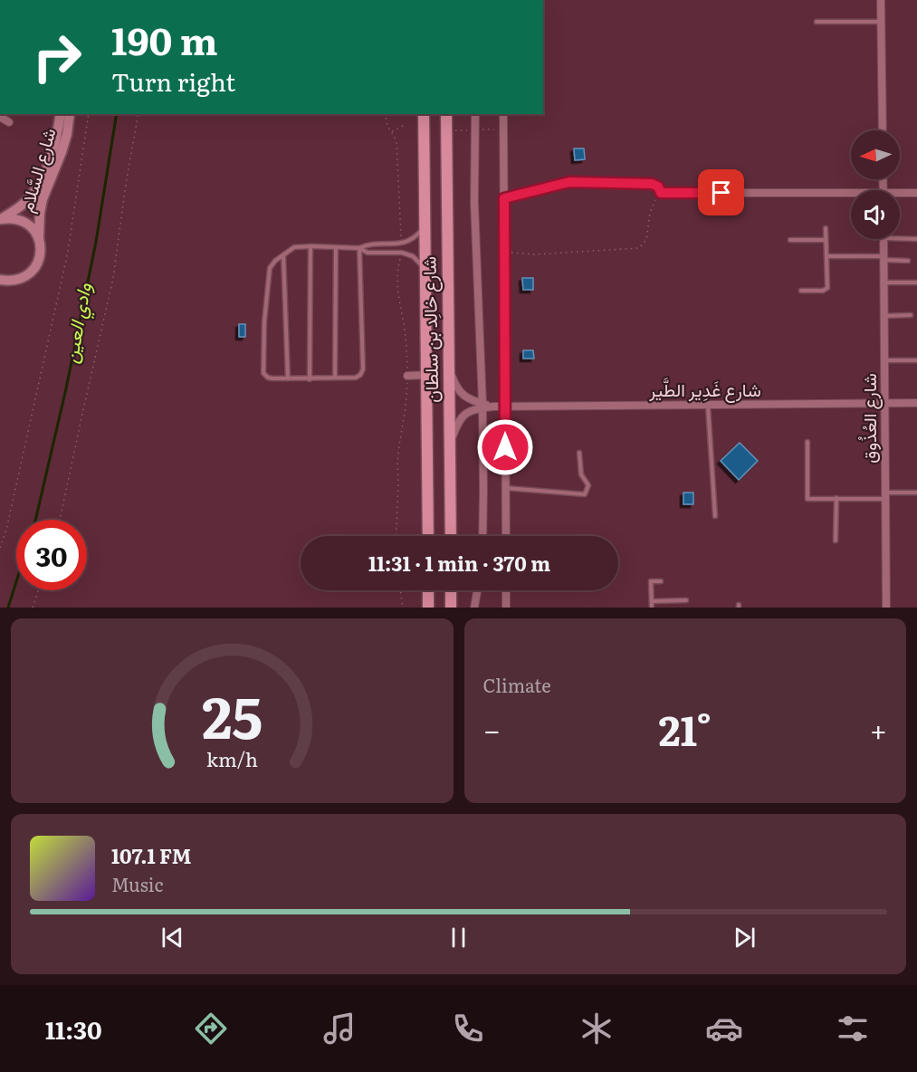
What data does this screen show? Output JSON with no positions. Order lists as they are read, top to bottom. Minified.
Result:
{"streets":{"main road":["شارع خالِد بن سلطان"],"street":["شارع السَّلام","شارع غَدِير الطَّير","شارع العُذُوق"]},"crossings":[["شارع خالِد بن سلطان","شارع غَدِير الطَّير"],["شارع غَدِير الطَّير","شارع العُذُوق"]],"water":["وادي العين"],"north":"left","page":{"turn":["190 m","Turn right"],"limit":"30","trip":"11:31 · 1 min · 370 m","tile":"Climate","heat":["−","21°","+"],"song":["107.1 FM","Music"],"tabs":"11:30","gauge":["25","km/h"]}}
